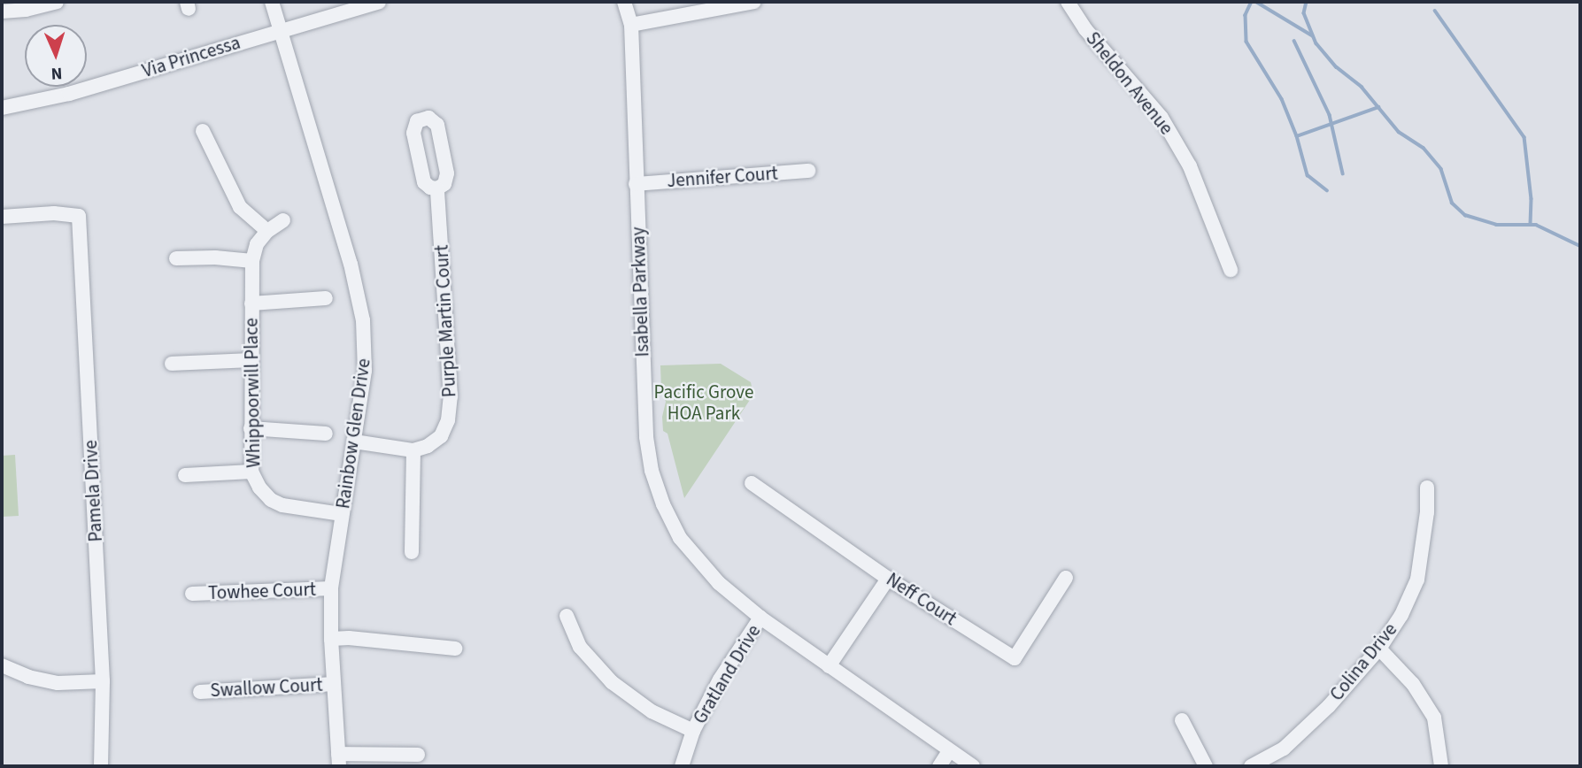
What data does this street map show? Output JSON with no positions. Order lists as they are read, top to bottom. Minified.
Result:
{"streets":{"street":["Via Princessa","Sheldon Avenue","Jennifer Court","Isabella Parkway","Purple Martin Court","Whippoorwill Place","Rainbow Glen Drive","Pamela Drive","Towhee Court","Neff Court","Colina Drive","Gratland Drive","Swallow Court"]},"crossings":[["Via Princessa","Rainbow Glen Drive"],["Jennifer Court","Isabella Parkway"],["Isabella Parkway","Gratland Drive"],["Whippoorwill Place","Rainbow Glen Drive"],["Rainbow Glen Drive","Towhee Court"],["Rainbow Glen Drive","Swallow Court"]],"parks":["Pacific Grove HOA Park"],"north":"bottom"}
